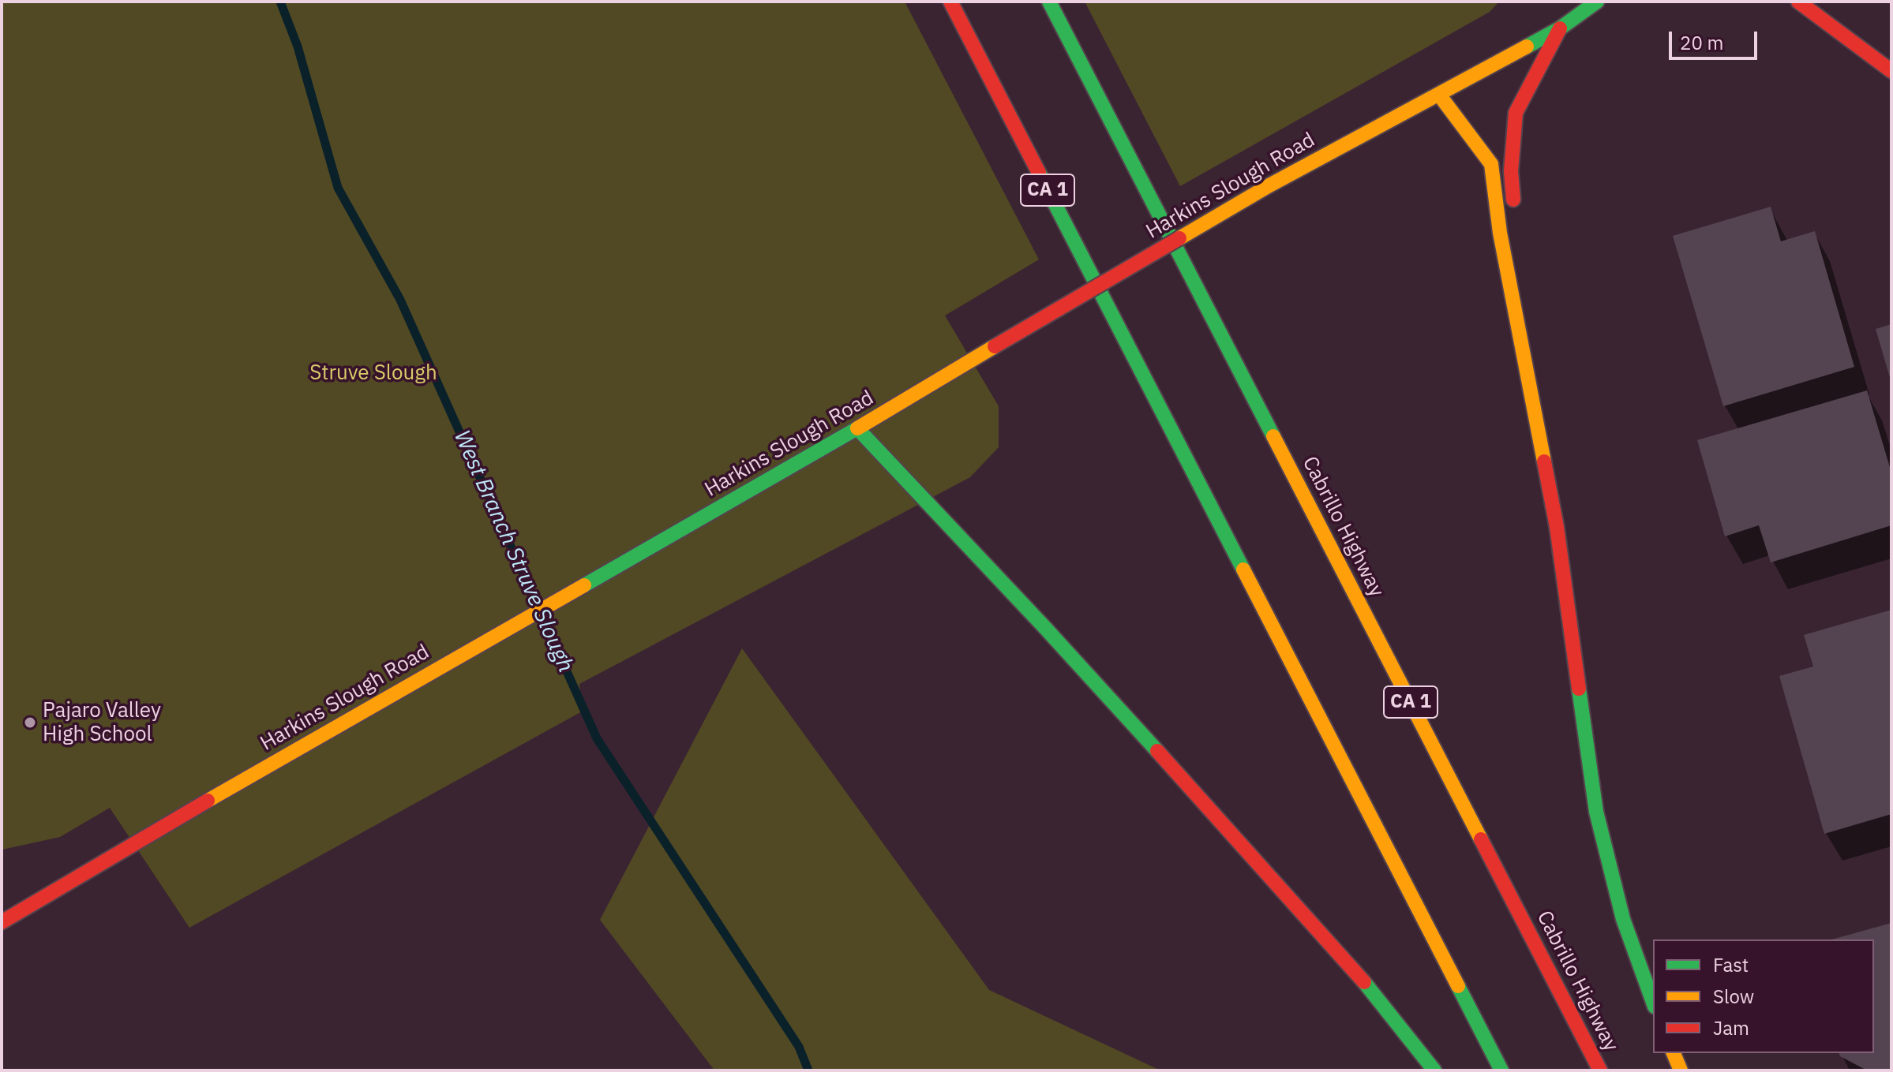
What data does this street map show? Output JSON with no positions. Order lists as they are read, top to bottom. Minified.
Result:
{"streets":{"main road":["Harkins Slough Road","CA 1","Cabrillo Highway"]},"water":["West Branch Struve Slough"],"parks":["Struve Slough"],"places":["Pajaro Valley High School"],"legend":["Fast","Slow","Jam"],"scale_bar":"20 m"}
